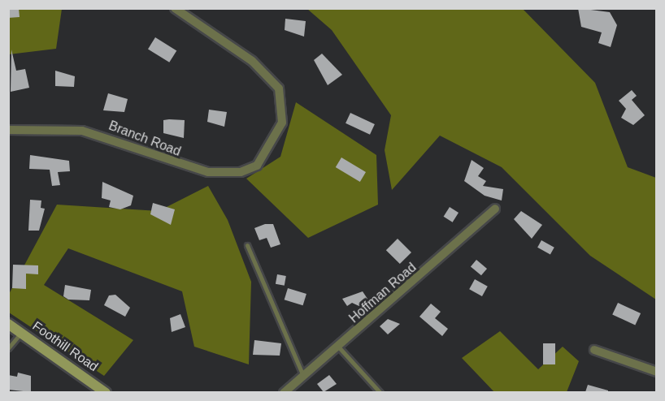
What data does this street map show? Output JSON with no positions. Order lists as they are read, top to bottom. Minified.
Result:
{"streets":{"street":["Branch Road","Hoffman Road","Foothill Road"]}}
